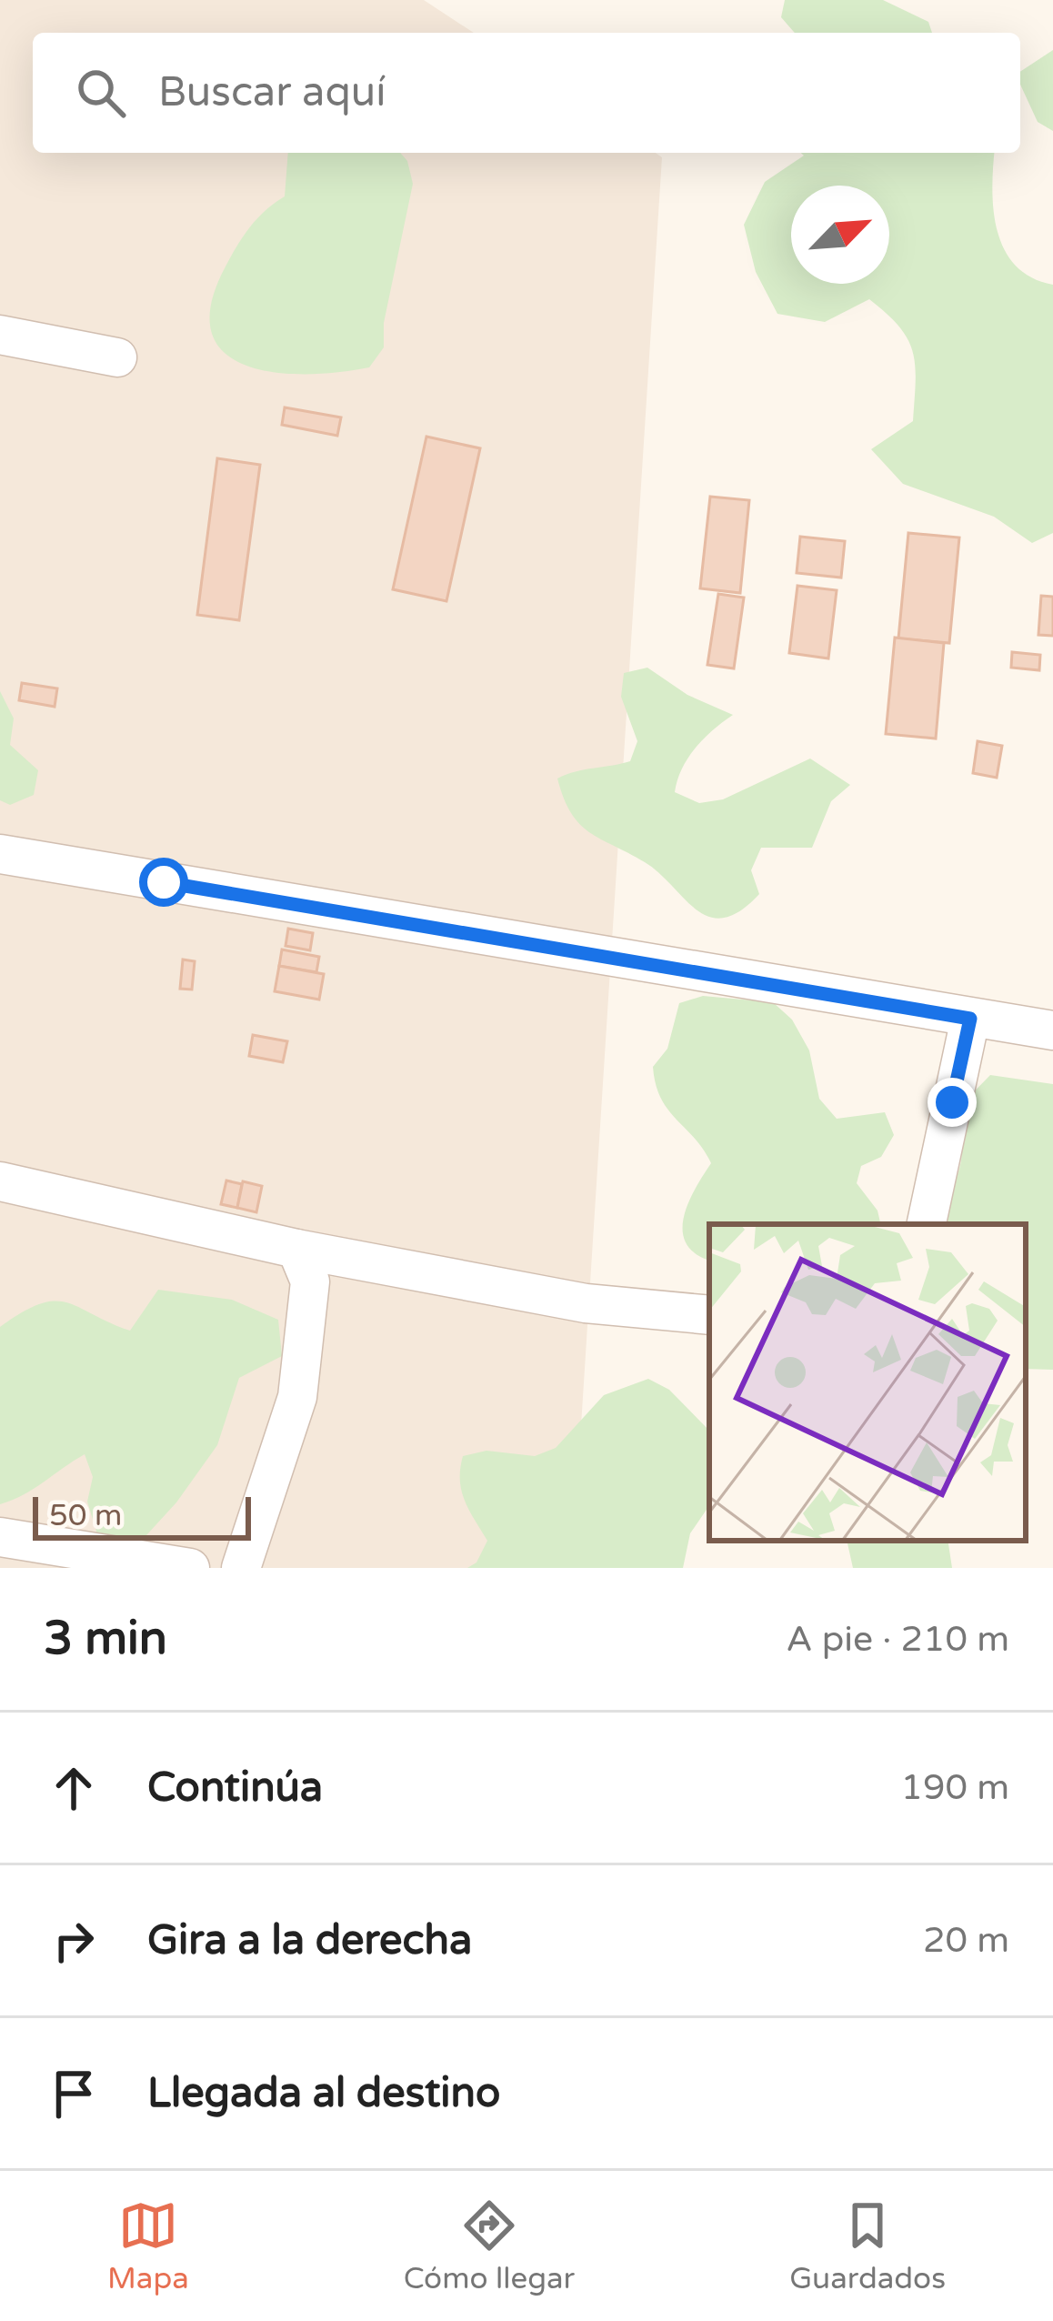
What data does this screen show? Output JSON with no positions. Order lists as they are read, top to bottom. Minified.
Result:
{"scale_bar":"50 m","north":"top right","page":{"search":"Buscar aquí","scale":"50 m","heading":["3 min","A pie · 210 m"],"list":[["Continúa","190 m"],["Gira a la derecha","20 m"],"Llegada al destino"],"nav":["Mapa","Cómo llegar","Guardados"]}}
